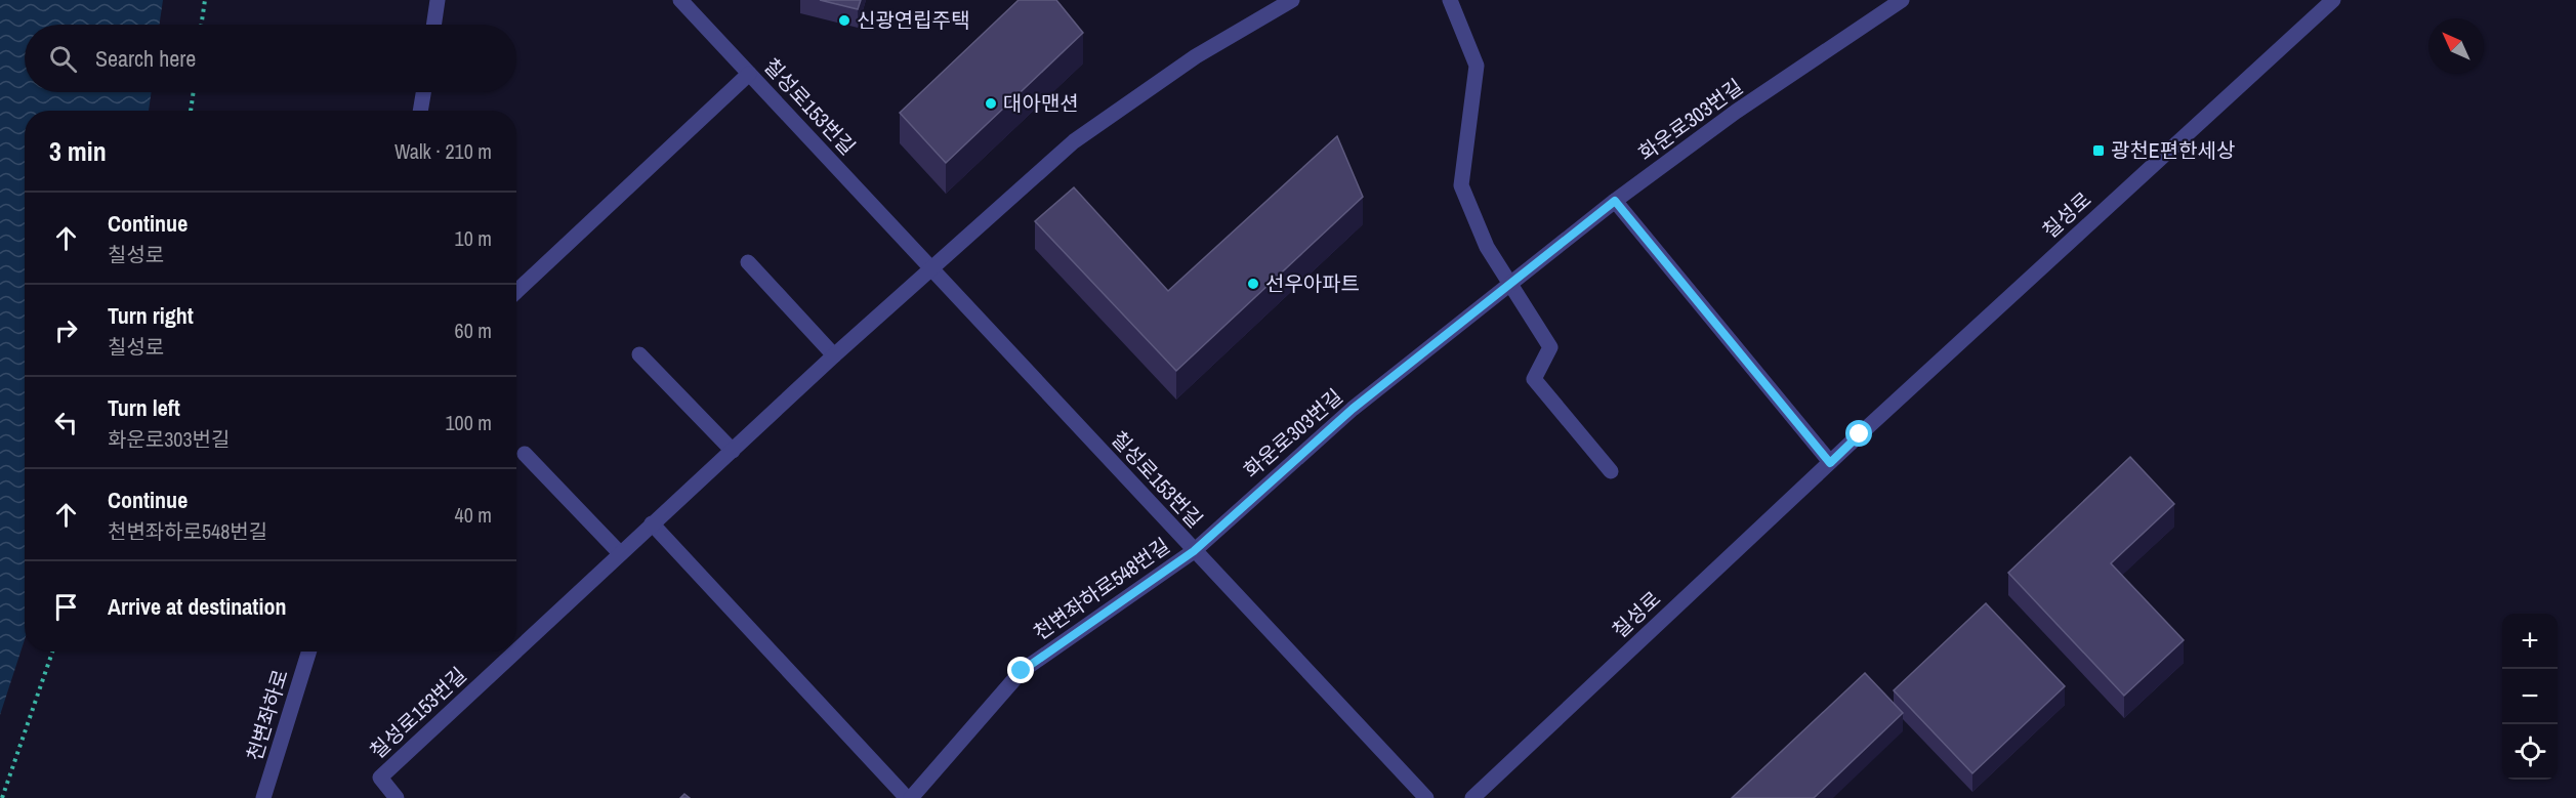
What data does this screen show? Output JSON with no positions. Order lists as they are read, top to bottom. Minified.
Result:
{"streets":{"street":["칠성로153번길","화운로303번길","칠성로","천변좌하로548번길","천변좌하로"]},"crossings":[["칠성로153번길","화운로303번길"],["칠성로153번길","천변좌하로548번길"],["화운로303번길","천변좌하로548번길"]],"places":{"other":["신광연립주택","대아맨션","선우아파트"],"transit":["광천E편한세상"]},"north":"top left","page":{"search":"Search here","heading":["3 min","Walk · 210 m"],"list":[["Continue","칠성로","10 m"],["Turn right","칠성로","60 m"],["Turn left","화운로303번길","100 m"],["Continue","천변좌하로548번길","40 m"],"Arrive at destination"],"map_buttons":["+","−"]}}
